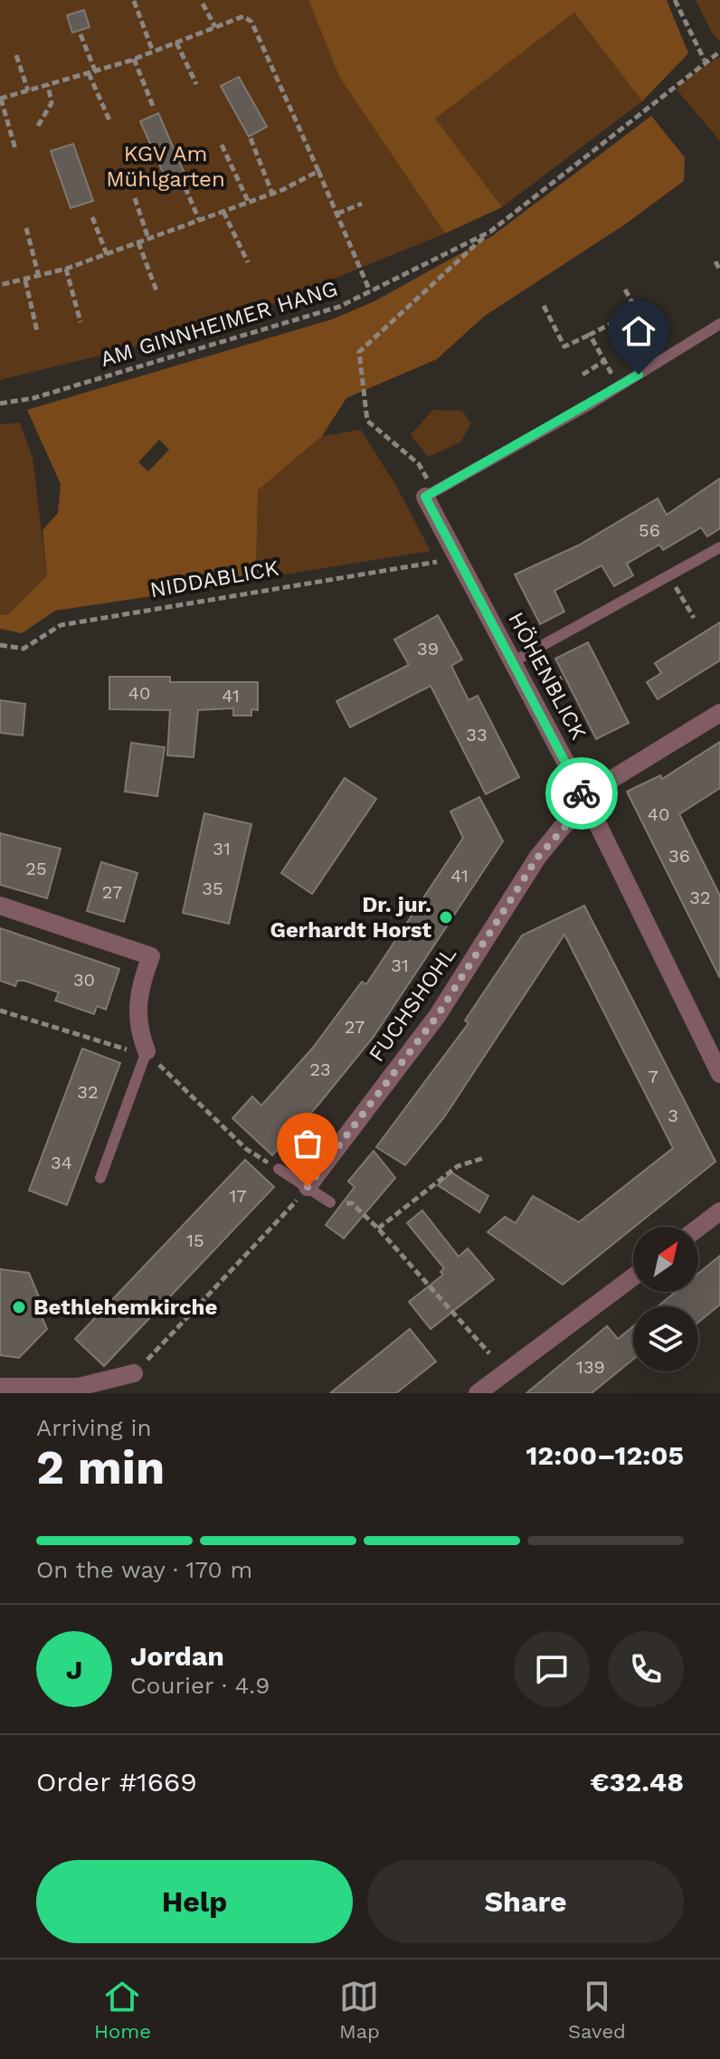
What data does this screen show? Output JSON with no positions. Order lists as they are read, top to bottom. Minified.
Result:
{"streets":{"street":["HÖHENBLICK","FUCHSHOHL"],"path":["AM GINNHEIMER HANG","NIDDABLICK"]},"crossings":[["HÖHENBLICK","FUCHSHOHL"]],"parks":["KGV Am Mühlgarten"],"places":["Dr. jur. Gerhardt Horst","Bethlehemkirche"],"house_numbers":["56","39","40","41","33","40","31","36","25","41","35","27","32","31","30","27","23","7","32","3","34","17","15","139"],"north":"top right","page":{"heading":["2 min","Arriving in","12:00–12:05"],"panel":["Jordan","Courier · 4.9","Order #1669","€32.48"],"bar":"On the way · 170 m","round":"J","buttons":["Help","Share"],"tabs":["Home","Map","Saved"]}}
